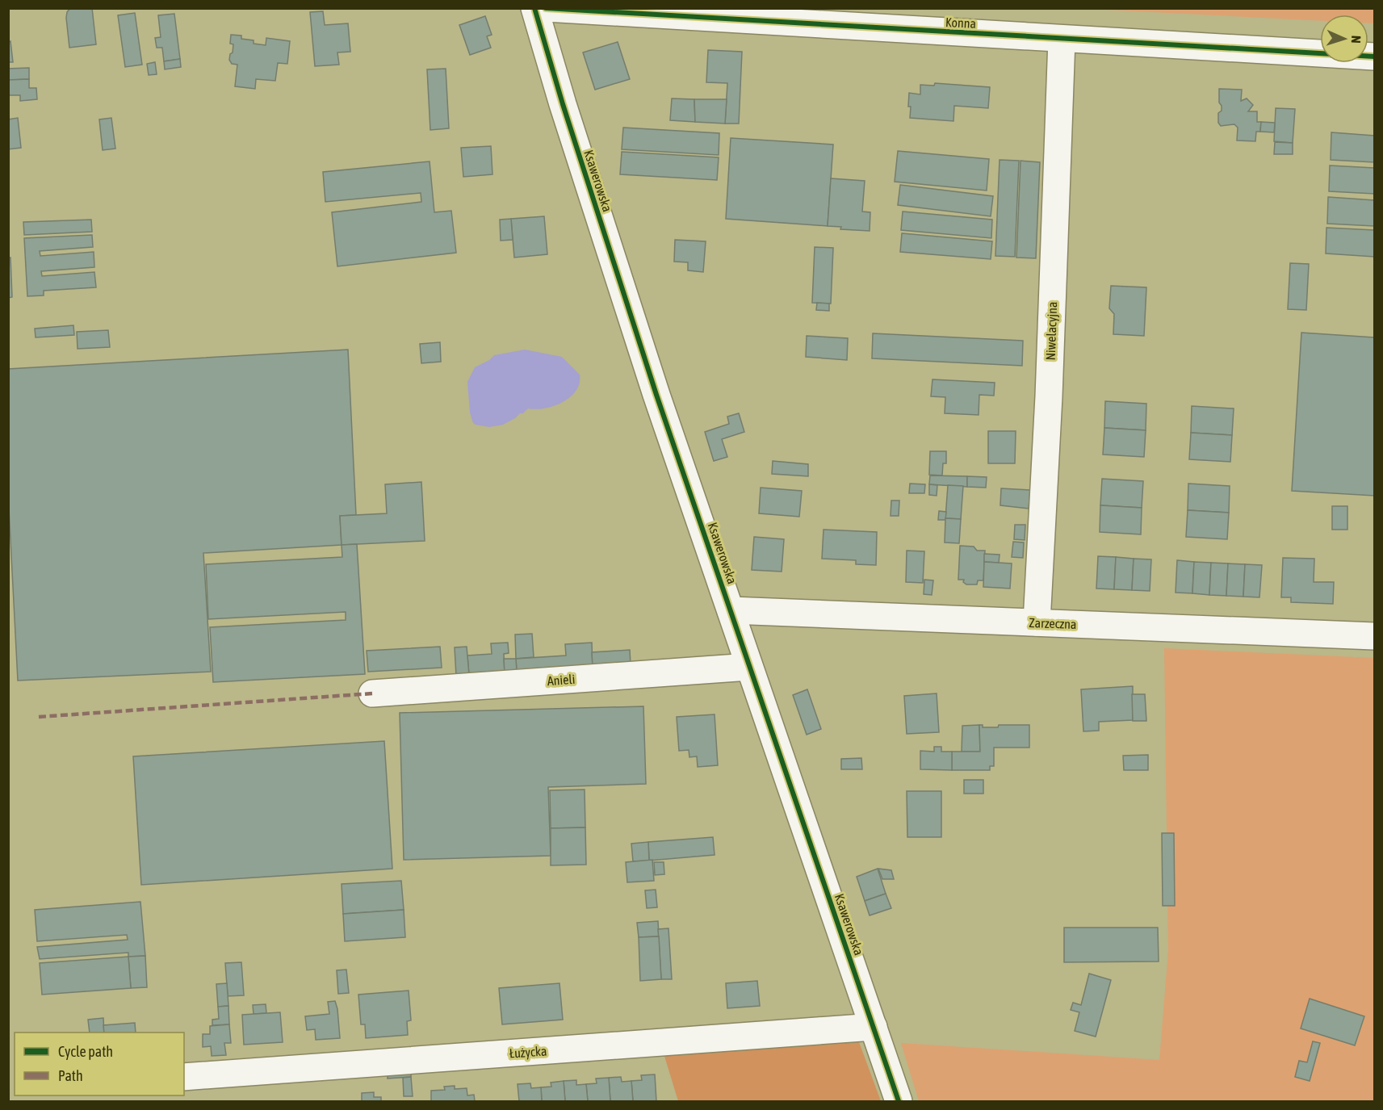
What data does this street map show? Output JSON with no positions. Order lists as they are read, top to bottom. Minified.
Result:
{"streets":{"street":["Konna","Ksawerowska","Niwelacyjna","Zarzeczna","Anieli","Łużycka"]},"crossings":[["Konna","Niwelacyjna"],["Ksawerowska","Zarzeczna"],["Ksawerowska","Anieli"],["Ksawerowska","Łużycka"],["Niwelacyjna","Zarzeczna"]],"legend":["Cycle path","Path"],"north":"right"}
